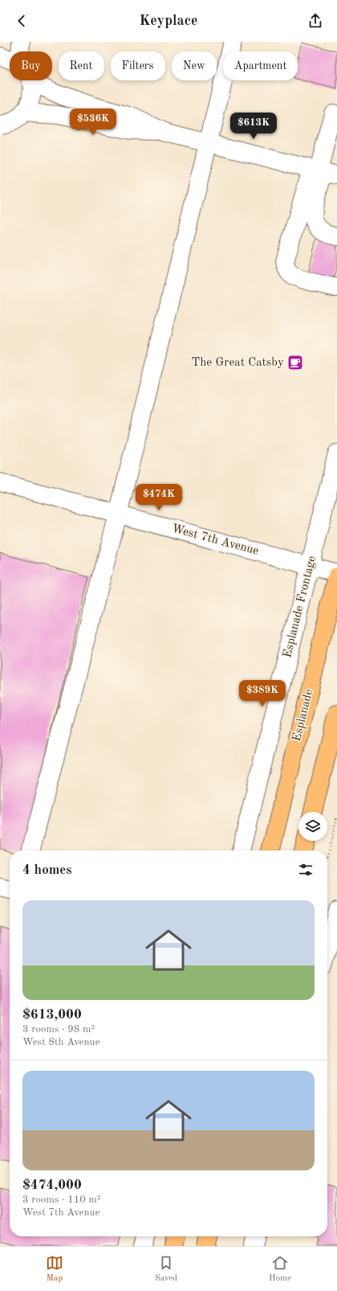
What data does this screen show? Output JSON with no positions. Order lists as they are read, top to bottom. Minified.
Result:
{"streets":{"main road":["Esplanade"],"street":["West 7th Avenue","Esplanade Frontage"]},"crossings":[["West 7th Avenue","Esplanade Frontage"]],"places":{"cafe":["The Great Catsby"]},"page":{"header":"Keyplace","chip":["Buy","Rent","Filters","New","Apartment"],"price":["$536K","$613K","$474K","$389K"],"heading":"4 homes","list":[{"name":"$613,000","note":"3 rooms · 98 m² · West 8th Avenue"},{"name":"$474,000","note":"3 rooms · 110 m² · West 7th Avenue"}],"tabs":["Map","Saved","Home"]}}
